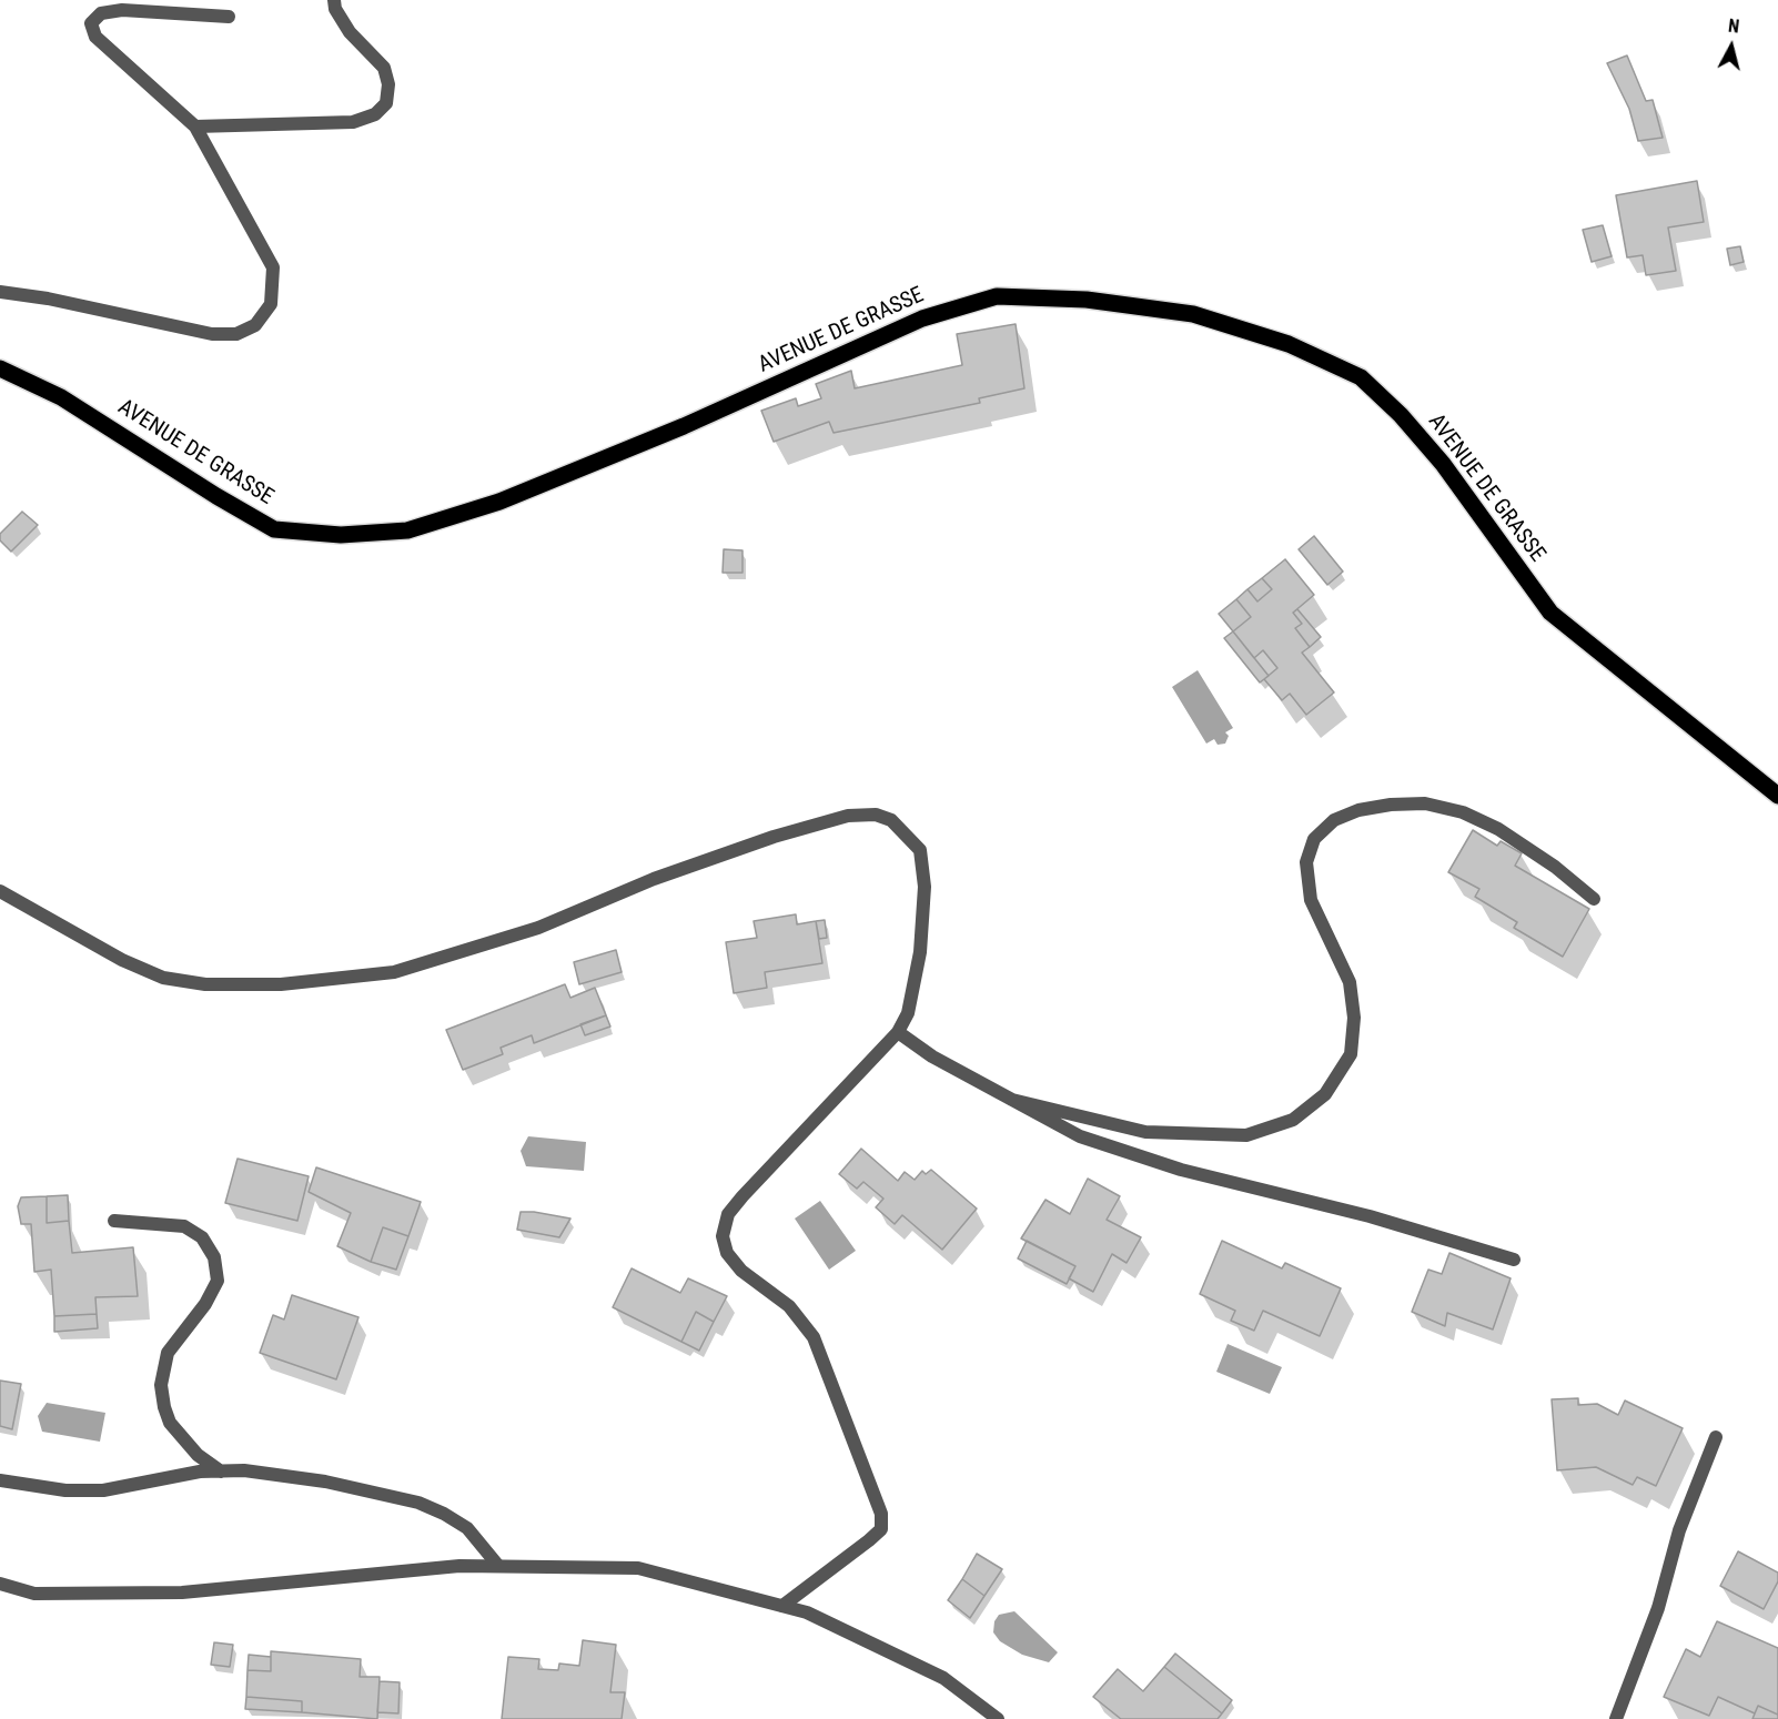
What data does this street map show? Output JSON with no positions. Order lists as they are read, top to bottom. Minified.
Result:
{"streets":{"main road":["AVENUE DE GRASSE"]},"north":"top"}
